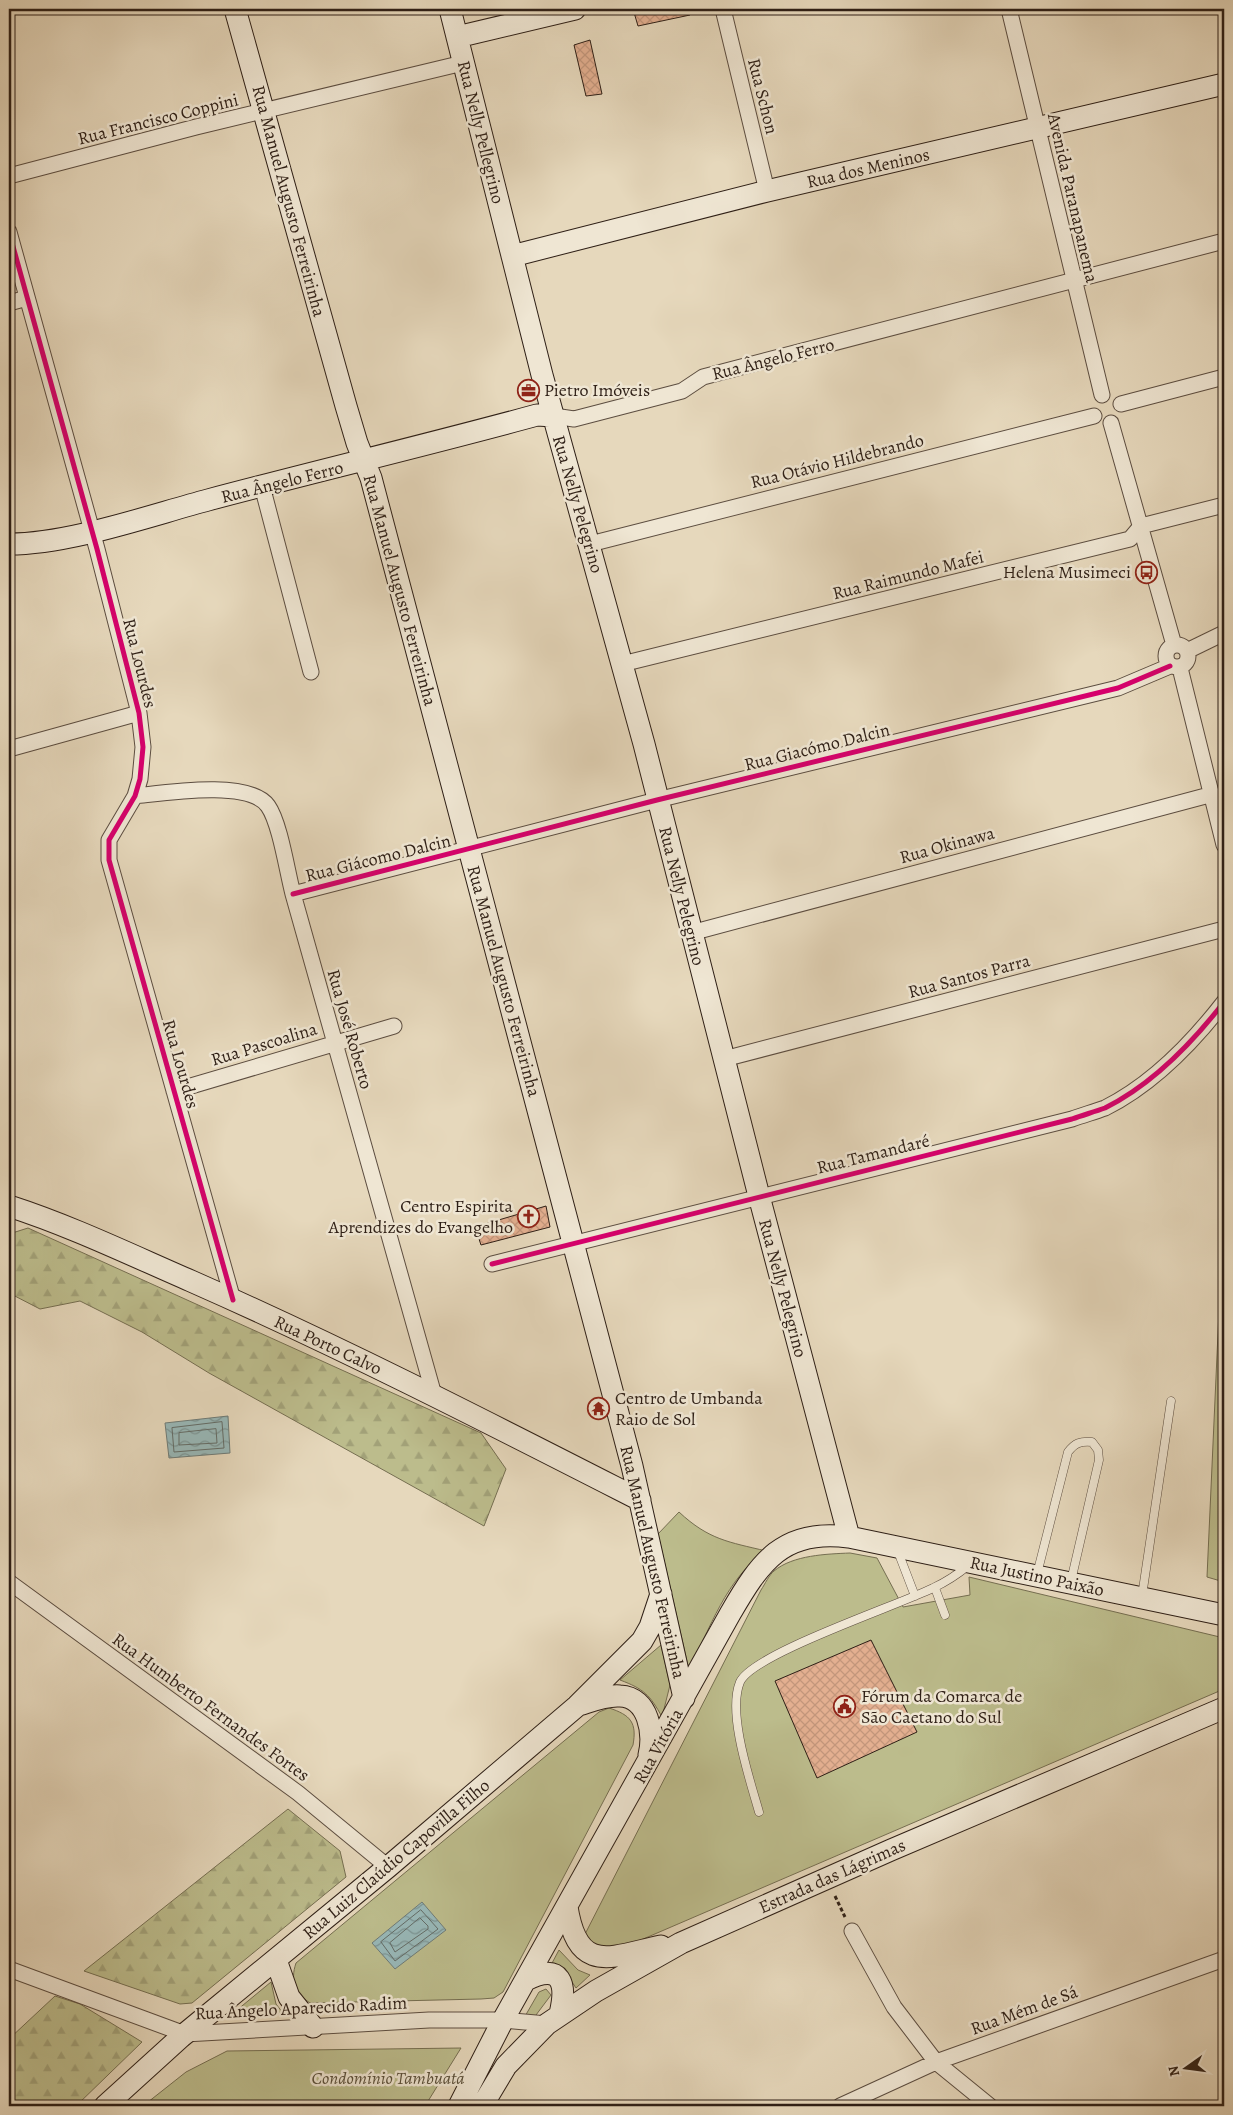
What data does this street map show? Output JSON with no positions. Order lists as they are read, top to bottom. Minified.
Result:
{"streets":{"main road":["Rua Nelly Pellegrino","Rua dos Meninos","Rua Manuel Augusto Ferreirinha","Rua Ângelo Ferro","Rua Nelly Pelegrino","Rua Porto Calvo","Rua Justino Paixão","Rua Vitória","Rua Luiz Claúdio Capovilla Filho","Estrada das Lágrimas"],"street":["Rua Schon","Rua Francisco Coppini","Avenida Paranapanema","Rua Otávio Hildebrando","Rua Raimundo Mafei","Rua Lourdes","Rua Giacómo Dalcin","Rua Okinawa","Rua Giácomo Dalcin","Rua Santos Parra","Rua José Roberto","Rua Pascoalina","Rua Tamandaré","Rua Humberto Fernandes Fortes","Rua Ângelo Aparecido Radim","Rua Mém de Sá"]},"crossings":[["Rua Schon","Rua dos Meninos"],["Rua Francisco Coppini","Rua Nelly Pellegrino"],["Rua Francisco Coppini","Rua Manuel Augusto Ferreirinha"],["Rua Nelly Pellegrino","Rua dos Meninos"],["Rua Nelly Pellegrino","Rua Nelly Pelegrino"],["Rua dos Meninos","Avenida Paranapanema"],["Rua dos Meninos","Rua Nelly Pelegrino"],["Avenida Paranapanema","Rua Ângelo Ferro"],["Avenida Paranapanema","Rua Otávio Hildebrando"],["Rua Manuel Augusto Ferreirinha","Rua Ângelo Ferro"],["Rua Manuel Augusto Ferreirinha","Rua Giacómo Dalcin"],["Rua Manuel Augusto Ferreirinha","Rua Giácomo Dalcin"],["Rua Manuel Augusto Ferreirinha","Rua Tamandaré"],["Rua Manuel Augusto Ferreirinha","Rua Porto Calvo"],["Rua Manuel Augusto Ferreirinha","Rua Vitória"],["Rua Manuel Augusto Ferreirinha","Rua Luiz Claúdio Capovilla Filho"],["Rua Ângelo Ferro","Rua Nelly Pelegrino"],["Rua Ângelo Ferro","Rua Lourdes"],["Rua Otávio Hildebrando","Rua Nelly Pelegrino"],["Rua Nelly Pelegrino","Rua Raimundo Mafei"],["Rua Nelly Pelegrino","Rua Giacómo Dalcin"],["Rua Nelly Pelegrino","Rua Okinawa"],["Rua Nelly Pelegrino","Rua Santos Parra"],["Rua Nelly Pelegrino","Rua Tamandaré"],["Rua Nelly Pelegrino","Rua Justino Paixão"],["Rua Nelly Pelegrino","Rua Vitória"],["Rua Lourdes","Rua José Roberto"],["Rua Lourdes","Rua Pascoalina"],["Rua Lourdes","Rua Porto Calvo"],["Rua Giacómo Dalcin","Rua Giácomo Dalcin"],["Rua Giácomo Dalcin","Rua José Roberto"],["Rua José Roberto","Rua Pascoalina"],["Rua José Roberto","Rua Porto Calvo"],["Rua Justino Paixão","Rua Vitória"],["Rua Humberto Fernandes Fortes","Rua Luiz Claúdio Capovilla Filho"],["Rua Luiz Claúdio Capovilla Filho","Rua Ângelo Aparecido Radim"],["Estrada das Lágrimas","Rua Ângelo Aparecido Radim"]],"parks":["Condomínio Tambuatá"],"places":{"office":["Pietro Imóveis"],"bus stop":["Helena Musimeci"],"church":["Centro Espirita Aprendizes do Evangelho"],"temple":["Centro de Umbanda Raio de Sol"],"public building":["Fórum da Comarca de São Caetano do Sul"]},"north":"left"}
